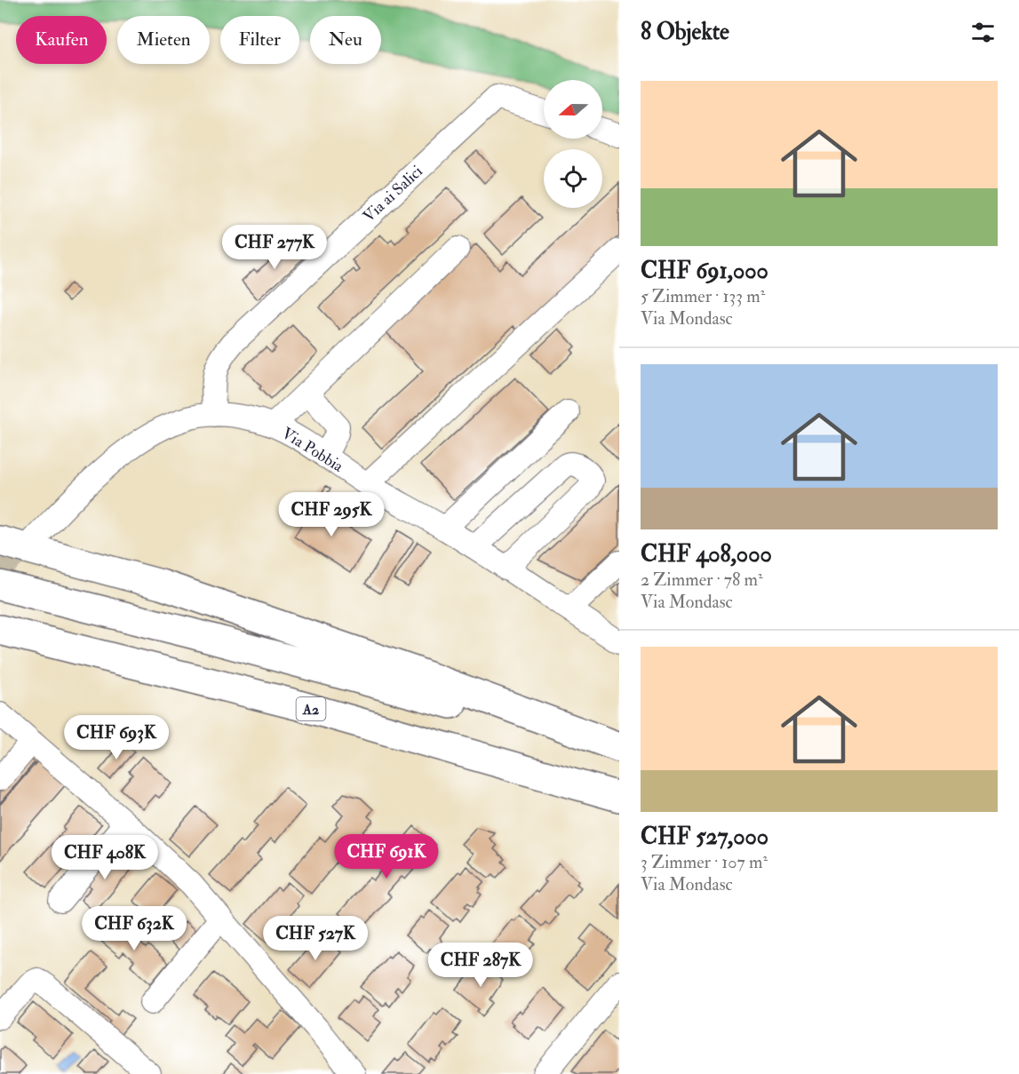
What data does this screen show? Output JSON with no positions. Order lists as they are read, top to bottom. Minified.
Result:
{"streets":{"highway":["A2"],"street":["Via ai Salici","Via Pobbia"]},"crossings":[["Via ai Salici","Via Pobbia"]],"north":"left","page":{"heading":"8 Objekte","chip":["Kaufen","Mieten","Filter","Neu"],"list":[{"name":"CHF 691,000","note":"5 Zimmer · 133 m² · Via Mondasc"},{"name":"CHF 408,000","note":"2 Zimmer · 78 m² · Via Mondasc"},{"name":"CHF 527,000","note":"3 Zimmer · 107 m² · Via Mondasc"}],"price":["CHF 277K","CHF 295K","CHF 693K","CHF 691K","CHF 408K","CHF 632K","CHF 527K","CHF 287K"]}}
